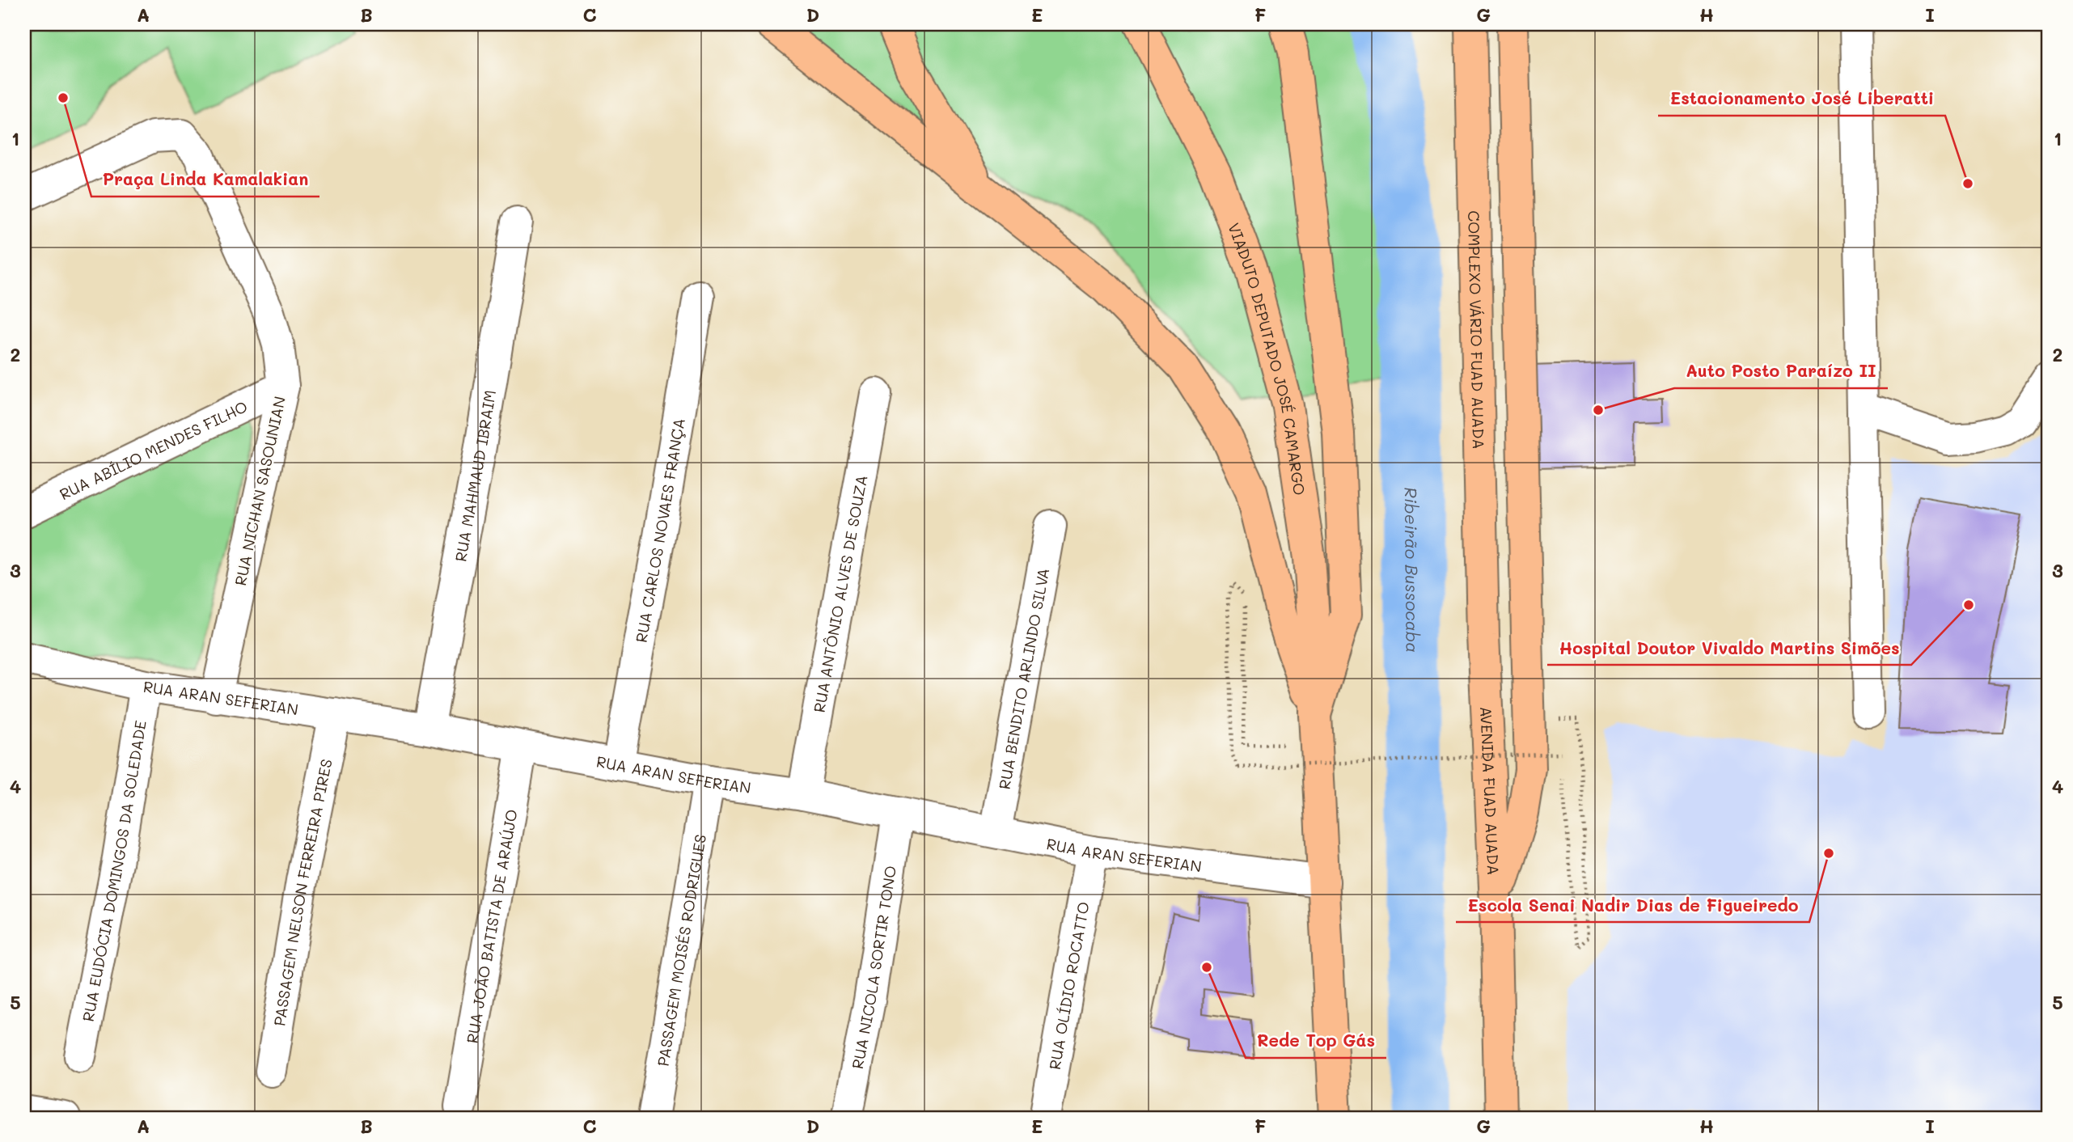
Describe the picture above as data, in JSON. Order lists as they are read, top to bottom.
{
  "streets": {
    "main road": ["COMPLEXO VÁRIO FUAD AUADA", "VIADUTO DEPUTADO JOSÉ CAMARGO", "AVENIDA FUAD AUADA"],
    "street": [
      "RUA ABÍLIO MENDES FILHO",
      "RUA MAHMAUD IBRAIM",
      "RUA NICHAN SASOUNIAN",
      "RUA CARLOS NOVAES FRANÇA",
      "RUA ANTÔNIO ALVES DE SOUZA",
      "RUA BENDITO ARLINDO SILVA",
      "RUA ARAN SEFERIAN",
      "RUA EUDÓCIA DOMINGOS DA SOLEDADE",
      "PASSAGEM NELSON FERREIRA PIRES",
      "RUA JOÃO BATISTA DE ARAÚJO",
      "PASSAGEM MOISÉS RODRIGUES",
      "RUA NICOLA SORTIR TONO",
      "RUA OLÍDIO ROCATTO"
    ]
  },
  "crossings": [
    ["COMPLEXO VÁRIO FUAD AUADA", "AVENIDA FUAD AUADA"],
    ["RUA ABÍLIO MENDES FILHO", "RUA NICHAN SASOUNIAN"],
    ["RUA MAHMAUD IBRAIM", "RUA ARAN SEFERIAN"],
    ["RUA NICHAN SASOUNIAN", "RUA ARAN SEFERIAN"],
    ["RUA CARLOS NOVAES FRANÇA", "RUA ARAN SEFERIAN"],
    ["RUA ANTÔNIO ALVES DE SOUZA", "RUA ARAN SEFERIAN"],
    ["RUA BENDITO ARLINDO SILVA", "RUA ARAN SEFERIAN"],
    ["RUA ARAN SEFERIAN", "RUA EUDÓCIA DOMINGOS DA SOLEDADE"],
    ["RUA ARAN SEFERIAN", "PASSAGEM NELSON FERREIRA PIRES"],
    ["RUA ARAN SEFERIAN", "RUA JOÃO BATISTA DE ARAÚJO"],
    ["RUA ARAN SEFERIAN", "PASSAGEM MOISÉS RODRIGUES"],
    ["RUA ARAN SEFERIAN", "RUA NICOLA SORTIR TONO"],
    ["RUA ARAN SEFERIAN", "RUA OLÍDIO ROCATTO"]
  ],
  "water": ["Ribeirão Bussocaba"],
  "places": [
    "Praça Linda Kamalakian",
    "Estacionamento José Liberatti",
    "Auto Posto Paraízo II",
    "Hospital Doutor Vivaldo Martins Simões",
    "Escola Senai Nadir Dias de Figueiredo",
    "Rede Top Gás"
  ],
  "grid": {
    "columns": [
      "A",
      "B",
      "C",
      "D",
      "E",
      "F",
      "G",
      "H",
      "I"
    ],
    "rows": [
      "1",
      "2",
      "3",
      "4",
      "5"
    ]
  }
}
